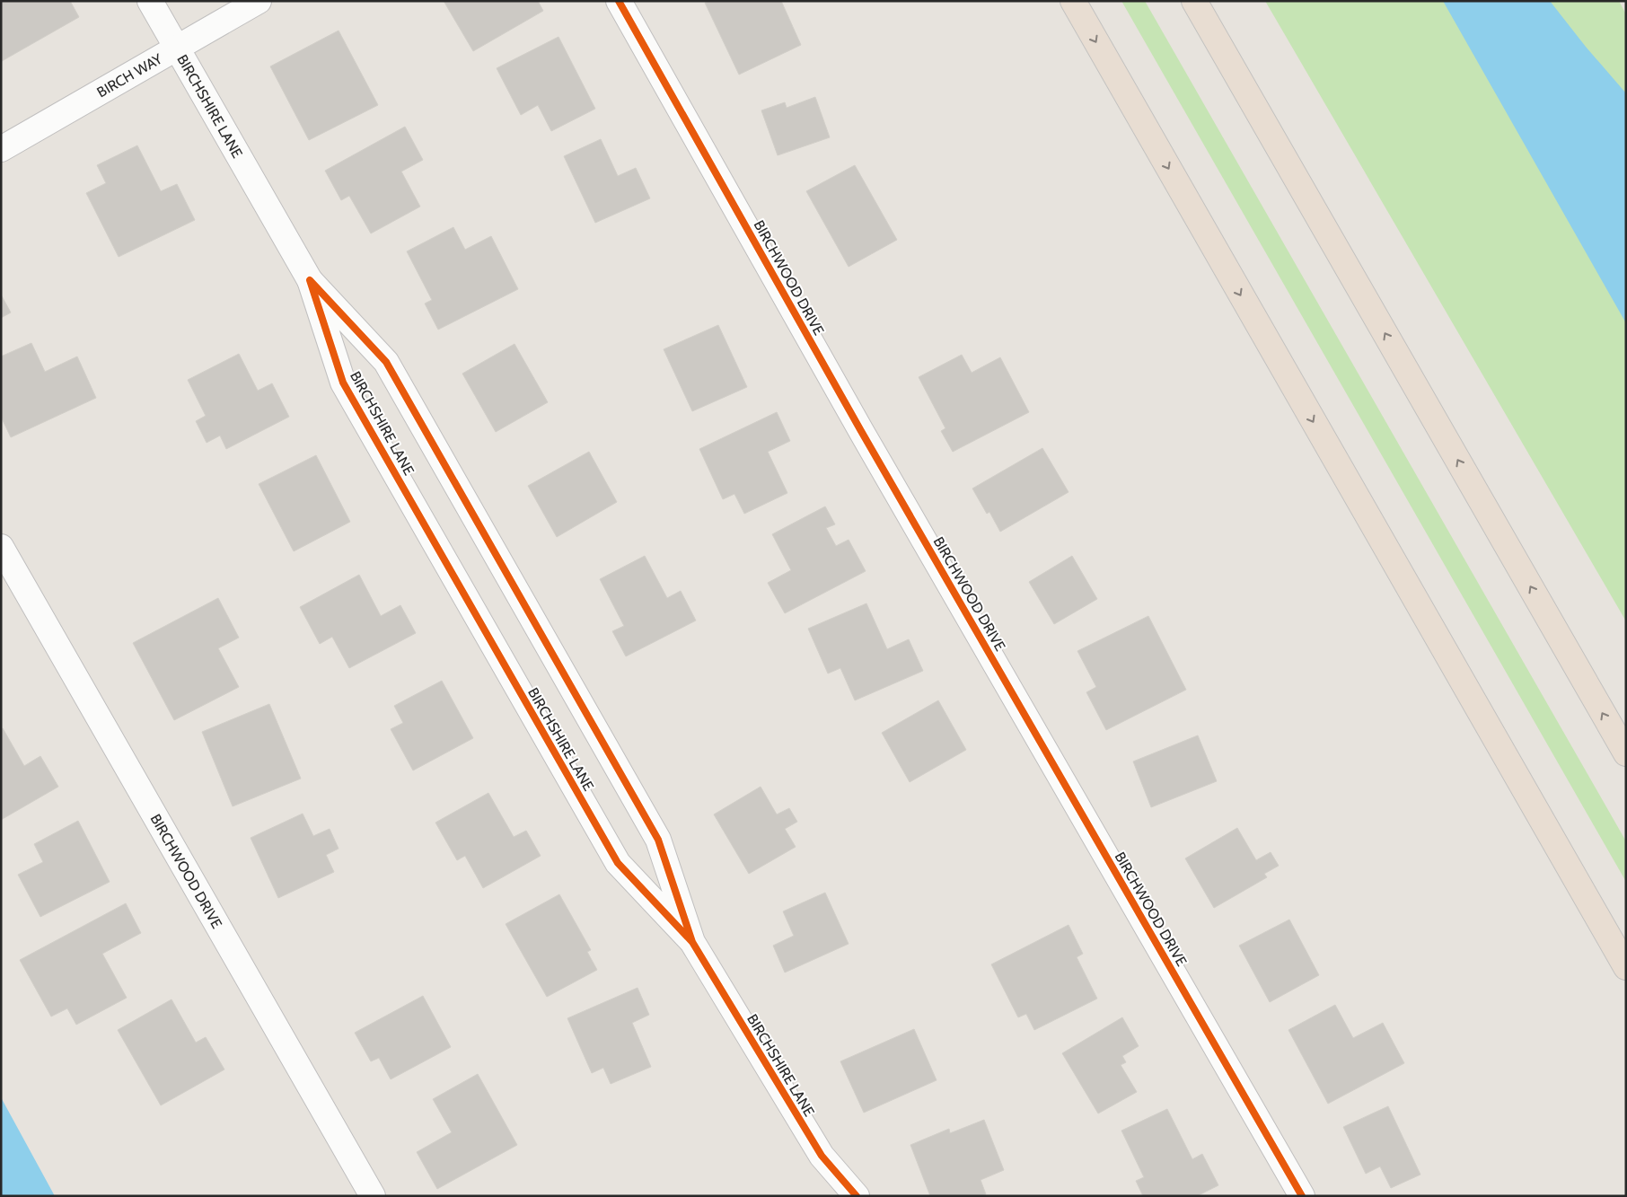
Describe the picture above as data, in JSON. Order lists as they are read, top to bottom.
{
  "streets": {
    "street": ["BIRCH WAY", "BIRCHSHIRE LANE", "BIRCHWOOD DRIVE"]
  },
  "crossings": [
    ["BIRCH WAY", "BIRCHSHIRE LANE"]
  ]
}
